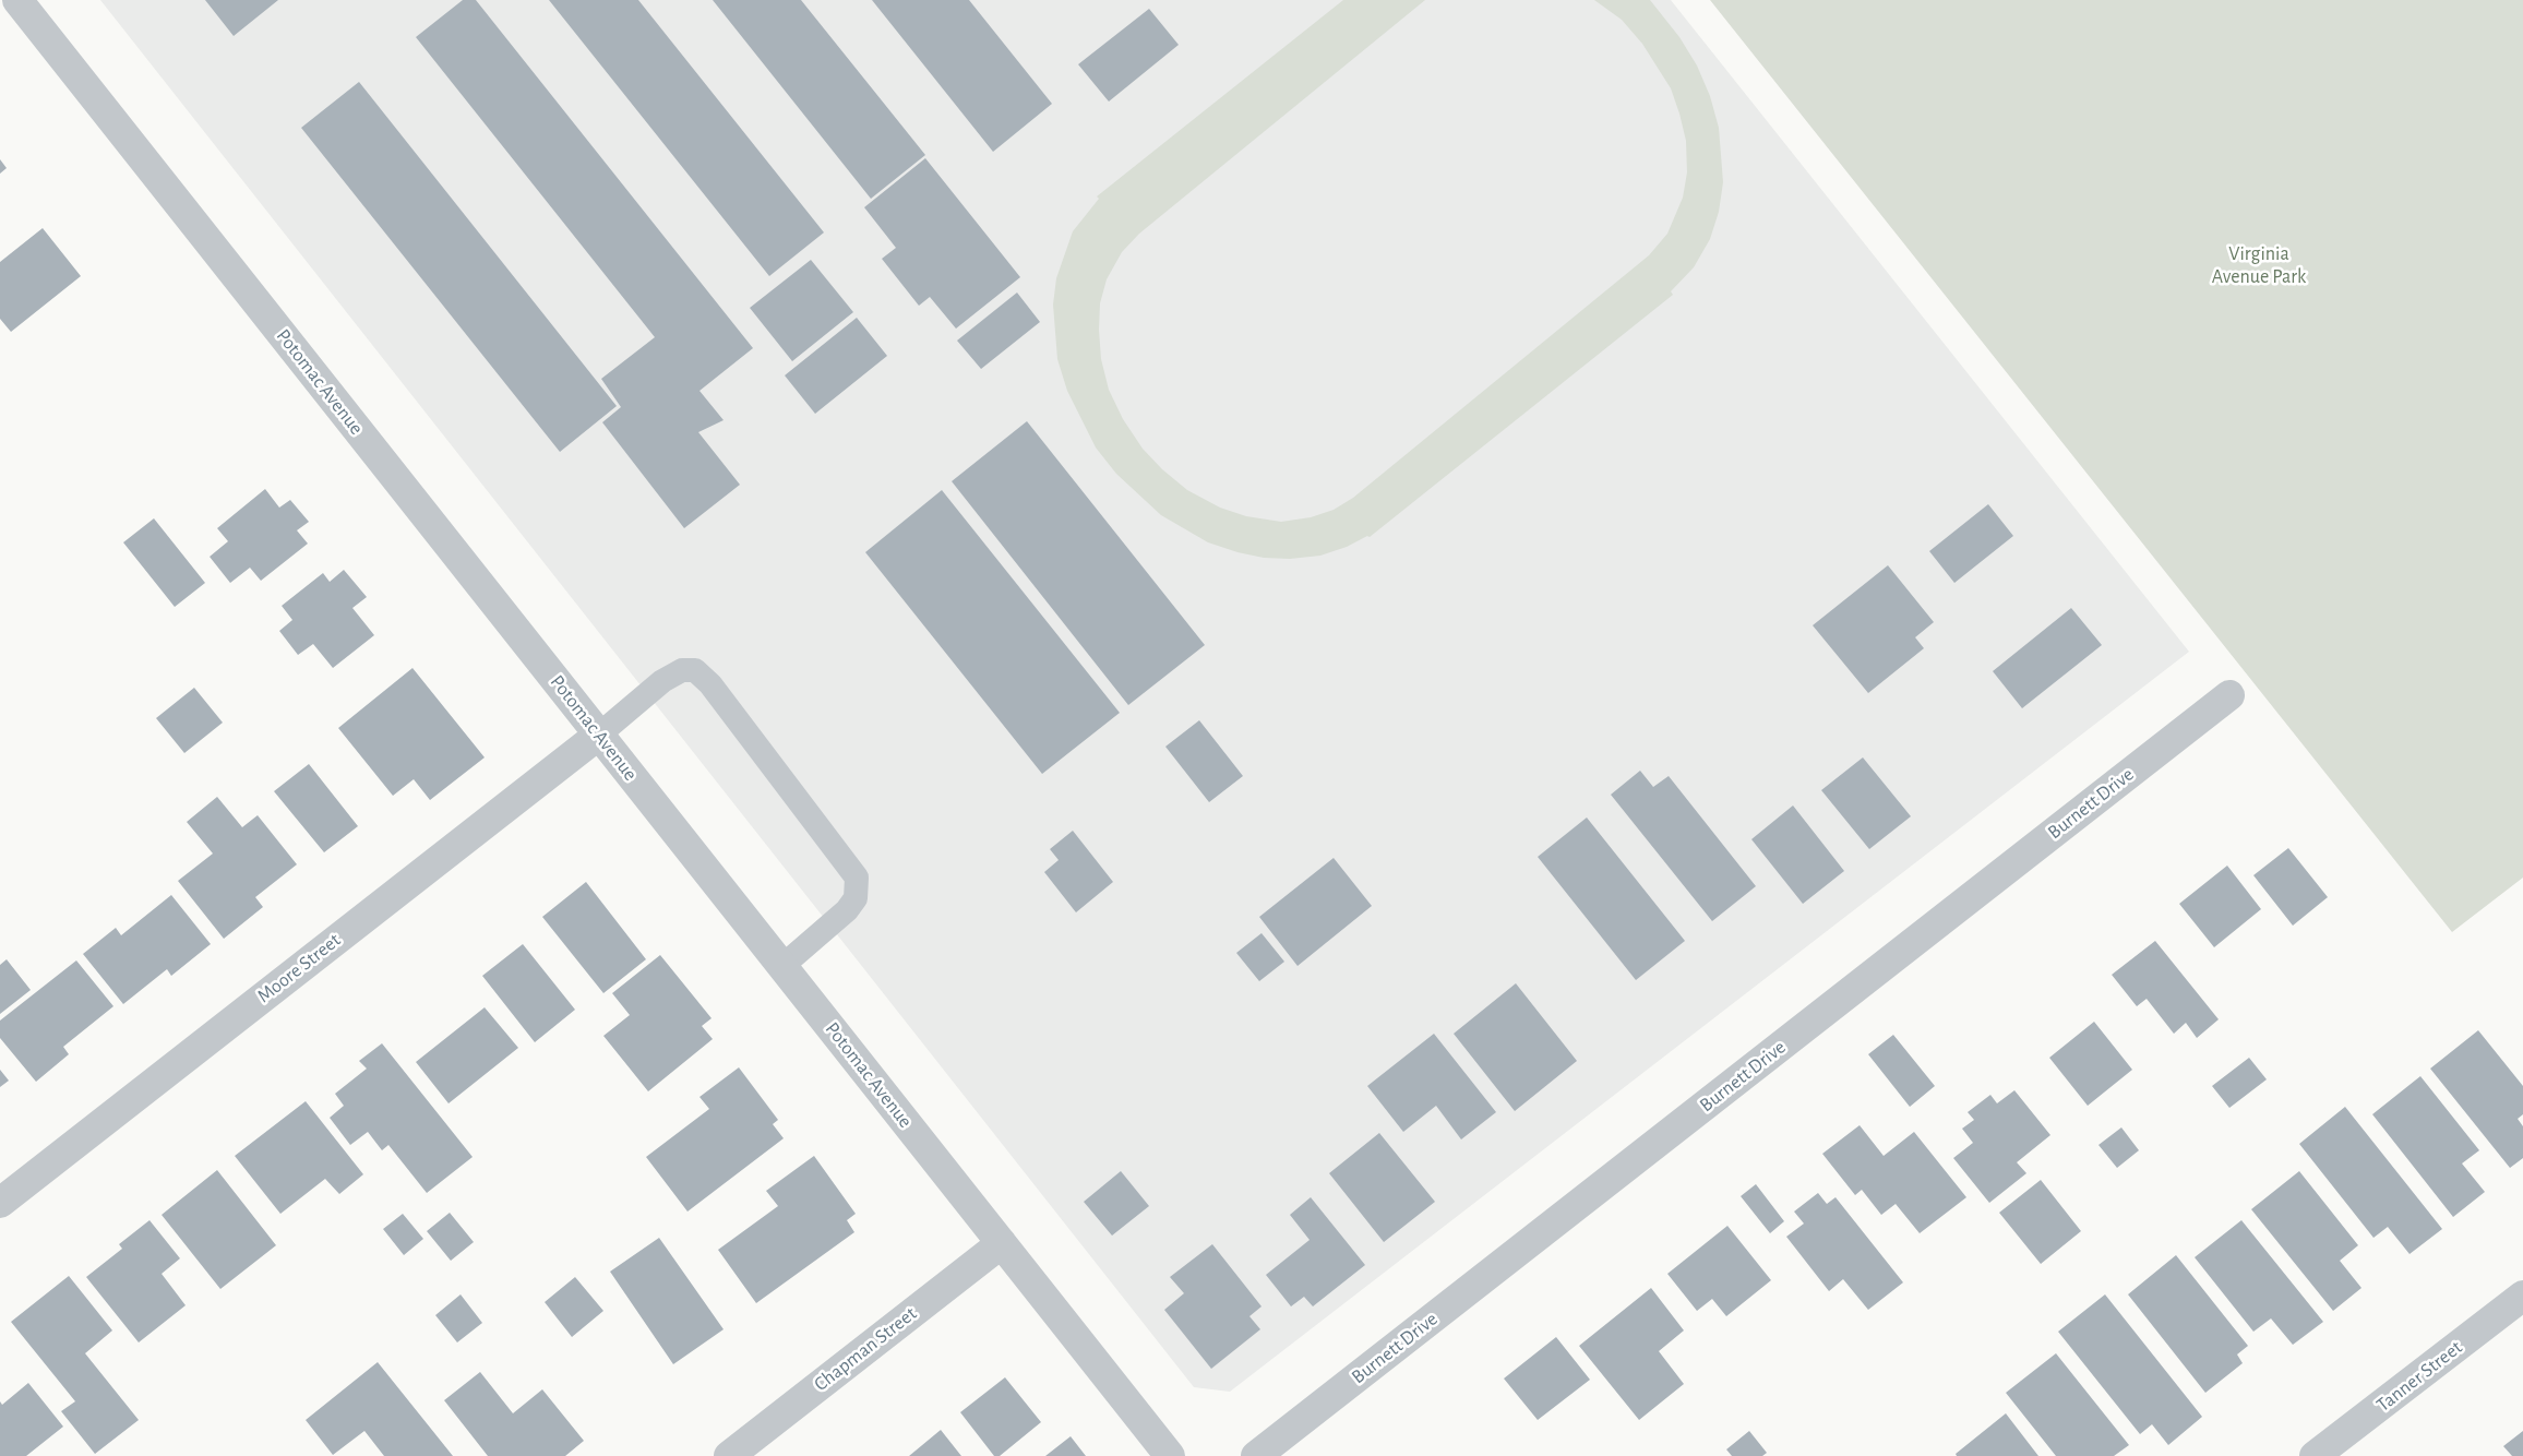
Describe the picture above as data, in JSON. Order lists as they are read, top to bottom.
{
  "streets": {
    "street": [
      "Potomac Avenue",
      "Burnett Drive",
      "Moore Street",
      "Chapman Street",
      "Tanner Street"
    ]
  },
  "crossings": [
    ["Potomac Avenue", "Moore Street"],
    ["Potomac Avenue", "Chapman Street"]
  ],
  "parks": ["Virginia Avenue Park"]
}
